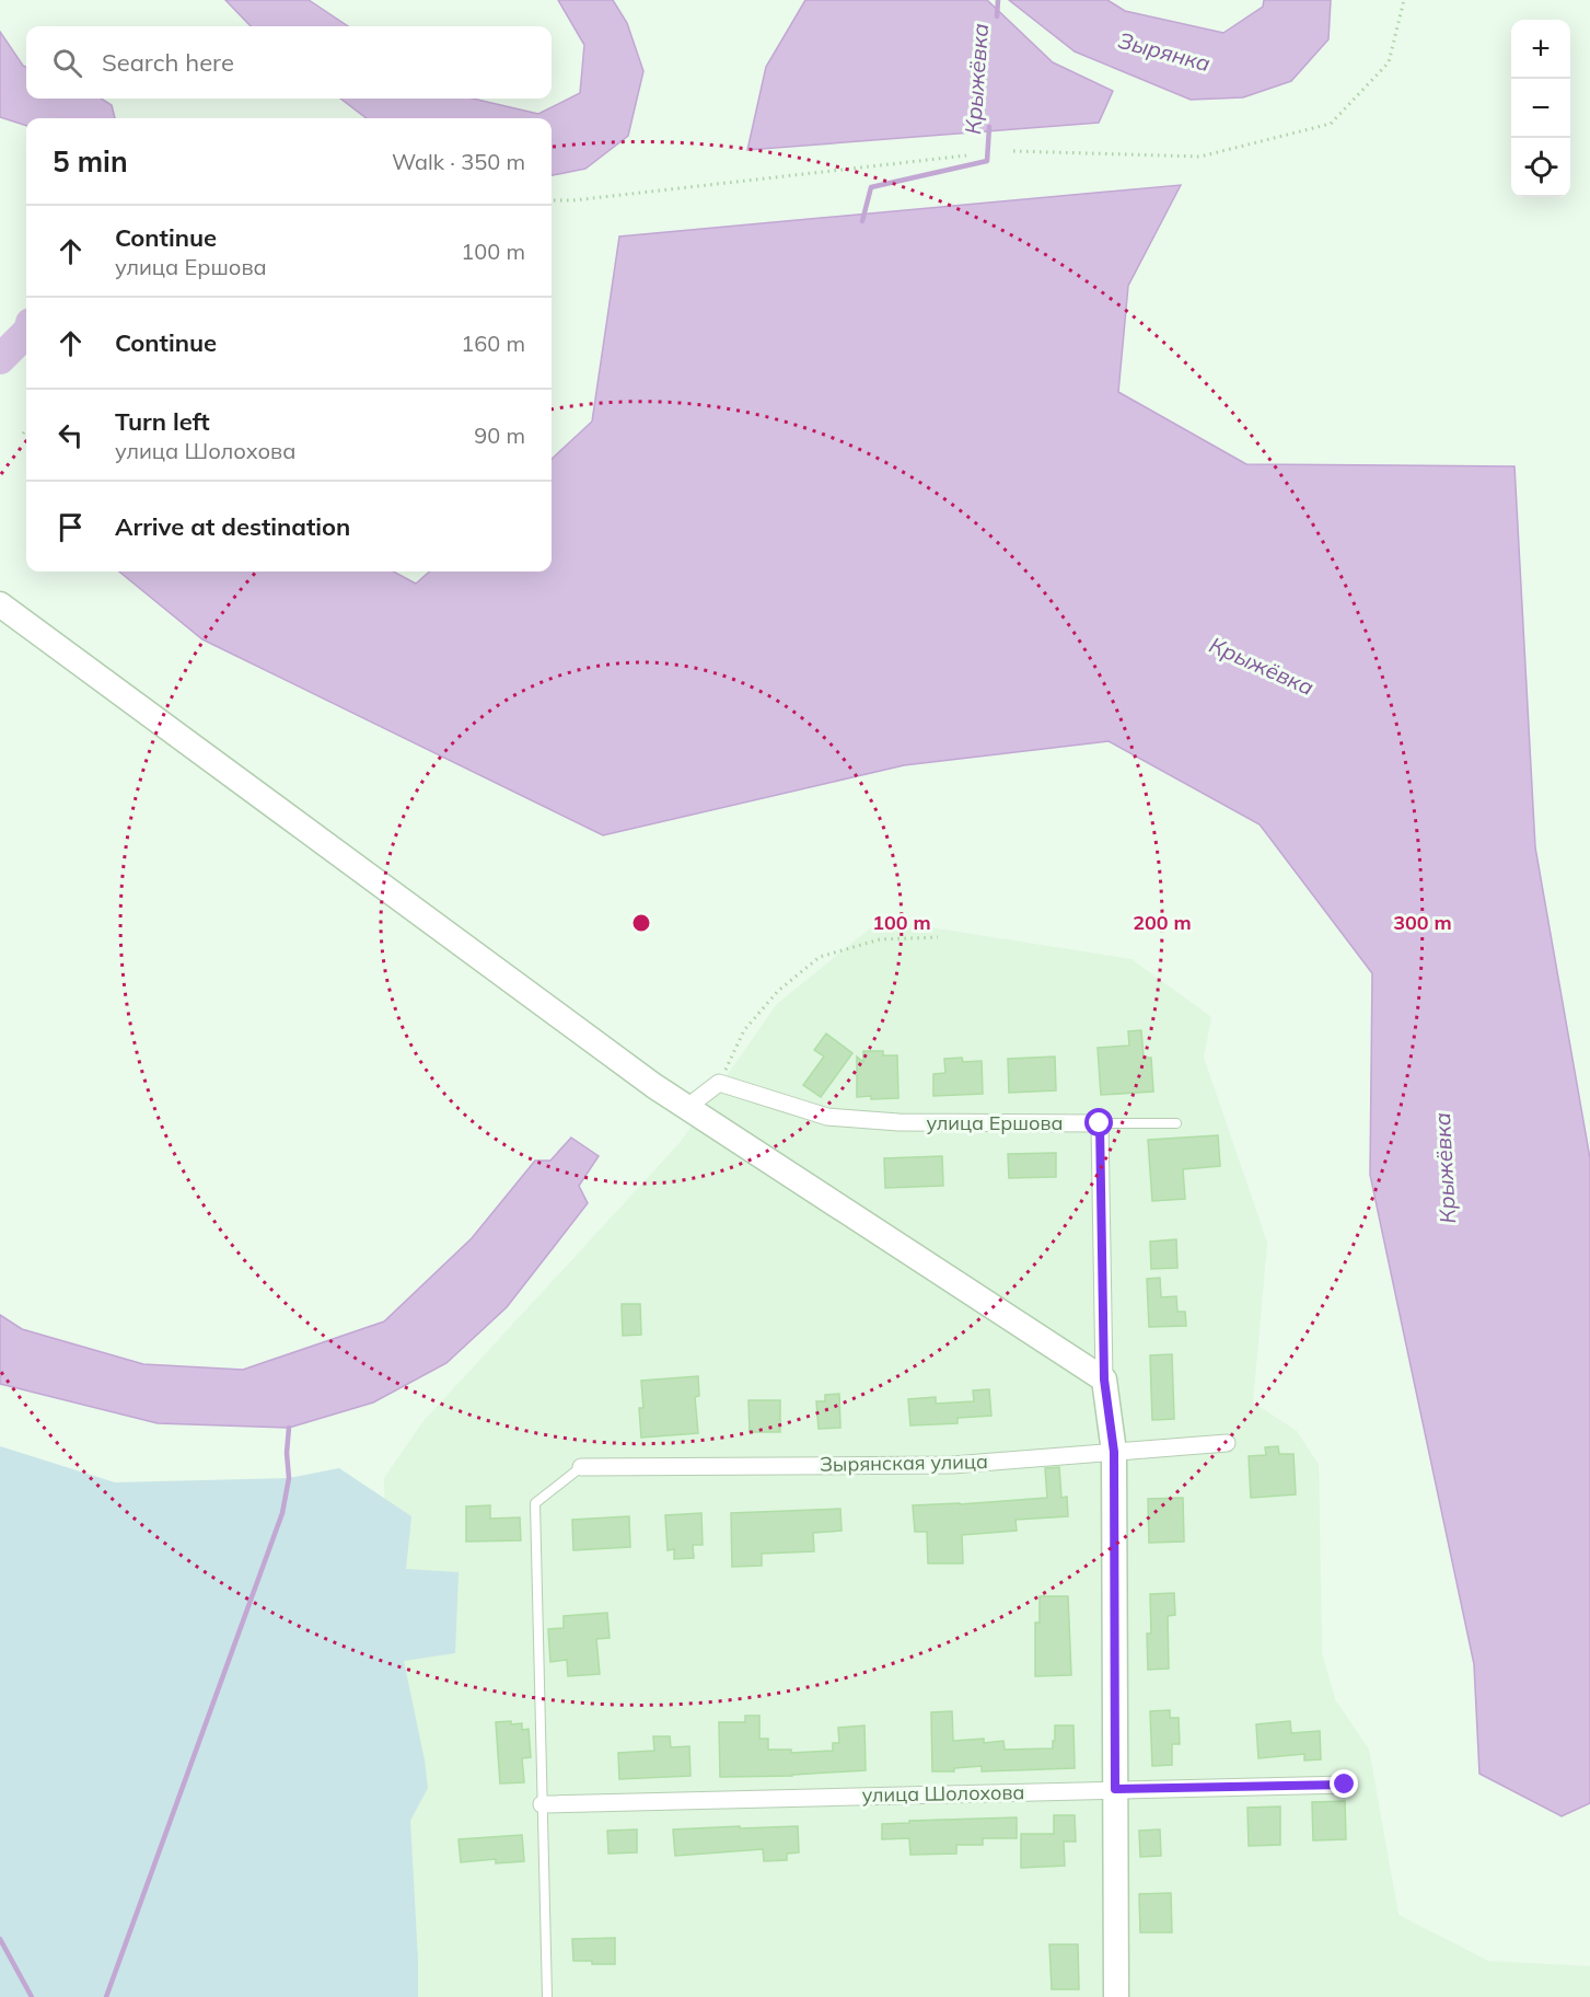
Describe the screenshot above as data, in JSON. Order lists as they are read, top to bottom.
{
  "streets": {
    "street": ["улица Ершова", "Зырянская улица", "улица Шолохова"]
  },
  "water": ["Зырянка", "Крыжёвка"],
  "page": {
    "map_buttons": ["+", "−"],
    "search": "Search here",
    "heading": ["5 min", "Walk · 350 m"],
    "list": [
      ["Continue", "улица Ершова", "100 m"],
      ["Continue", "160 m"],
      ["Turn left", "улица Шолохова", "90 m"],
      "Arrive at destination"
    ]
  },
  "rings": ["100 m", "200 m", "300 m"]
}
